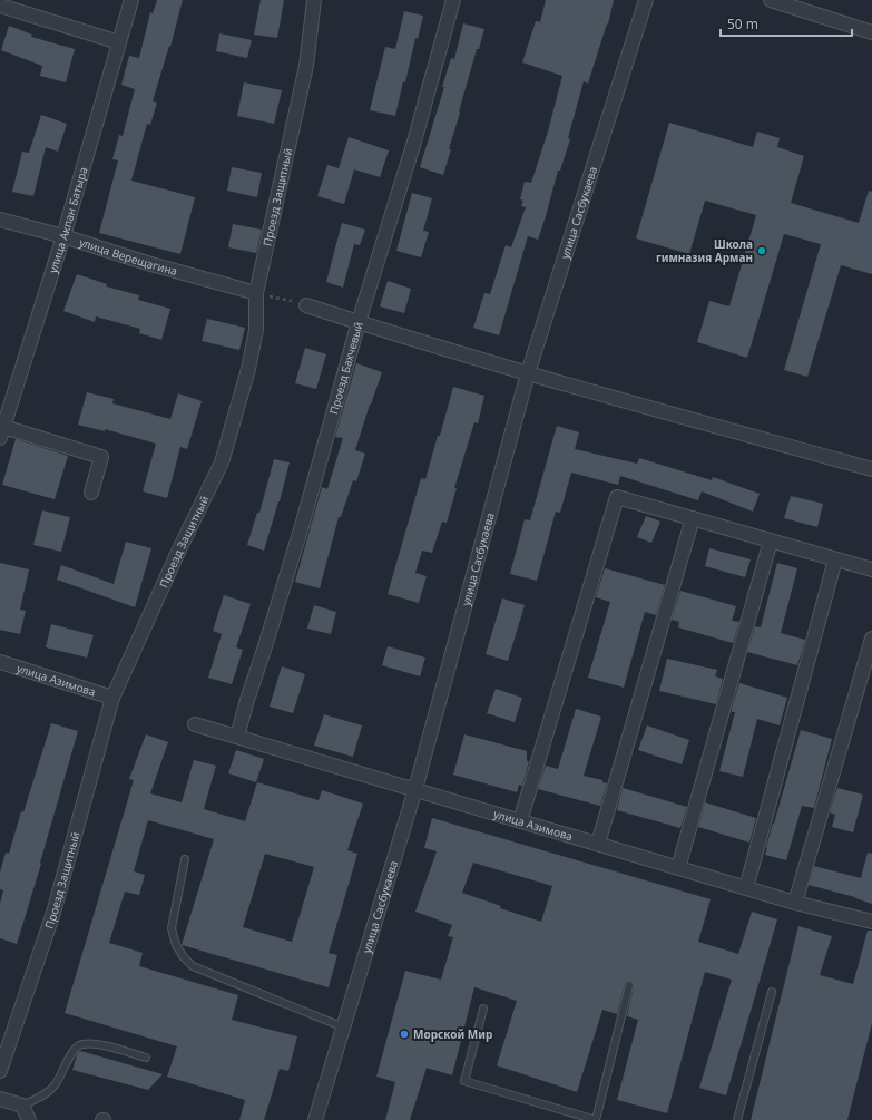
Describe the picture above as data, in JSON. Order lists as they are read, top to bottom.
{
  "streets": {
    "street": [
      "Проезд Защитный",
      "улица Сасбукаева",
      "улица Акпан Батыра",
      "улица Верещагина",
      "Проезд Бахчевый",
      "улица Азимова"
    ]
  },
  "crossings": [
    ["Проезд Защитный", "улица Верещагина"],
    ["Проезд Защитный", "улица Азимова"],
    ["улица Сасбукаева", "улица Азимова"],
    ["улица Акпан Батыра", "улица Верещагина"],
    ["Проезд Бахчевый", "улица Азимова"]
  ],
  "places": ["Школа гимназия Арман", "Морской Мир"],
  "scale_bar": "50 m"
}
